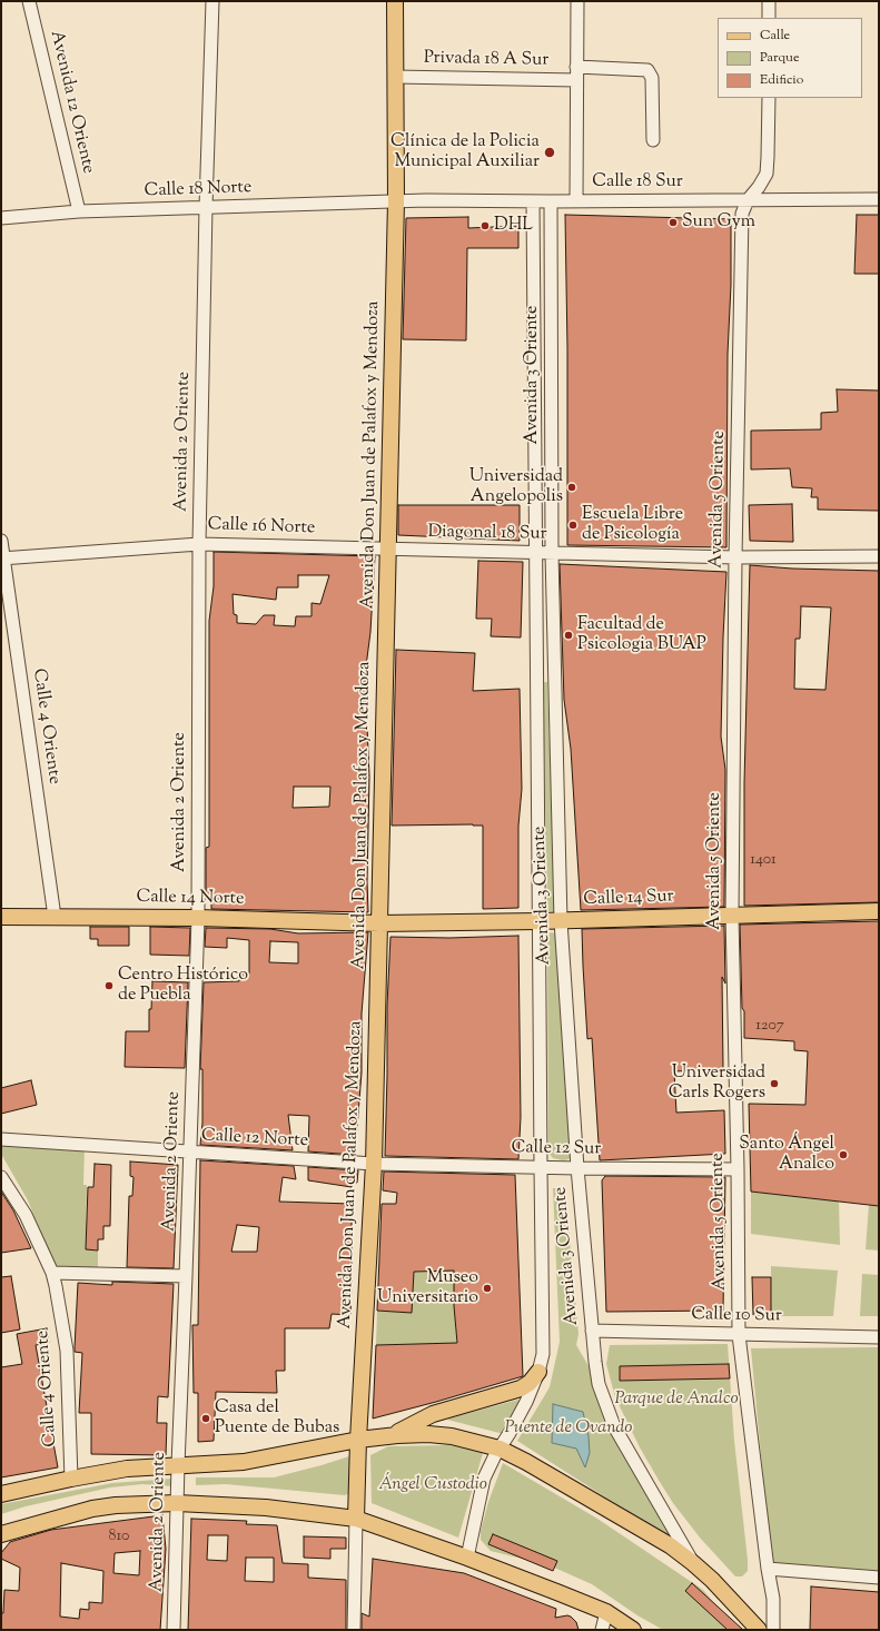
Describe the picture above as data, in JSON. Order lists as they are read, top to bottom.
{
  "streets": {
    "main road": ["Avenida Don Juan de Palafox y Mendoza", "Calle 14 Norte", "Calle 14 Sur"],
    "street": [
      "Privada 18 A Sur",
      "Avenida 12 Oriente",
      "Calle 18 Sur",
      "Calle 18 Norte",
      "Avenida 3 Oriente",
      "Avenida 2 Oriente",
      "Avenida 5 Oriente",
      "Calle 16 Norte",
      "Diagonal 18 Sur",
      "Calle 4 Oriente",
      "Calle 12 Norte",
      "Calle 12 Sur",
      "Calle 10 Sur"
    ]
  },
  "crossings": [
    ["Privada 18 A Sur", "Avenida Don Juan de Palafox y Mendoza"],
    ["Avenida 12 Oriente", "Calle 18 Norte"],
    ["Calle 18 Sur", "Calle 18 Norte"],
    ["Calle 18 Sur", "Avenida 3 Oriente"],
    ["Calle 18 Sur", "Avenida Don Juan de Palafox y Mendoza"],
    ["Calle 18 Sur", "Avenida 5 Oriente"],
    ["Calle 18 Norte", "Avenida 2 Oriente"],
    ["Calle 18 Norte", "Avenida Don Juan de Palafox y Mendoza"],
    ["Avenida 3 Oriente", "Diagonal 18 Sur"],
    ["Avenida 3 Oriente", "Calle 14 Sur"],
    ["Avenida 3 Oriente", "Calle 12 Sur"],
    ["Avenida 3 Oriente", "Calle 10 Sur"],
    ["Avenida 2 Oriente", "Calle 16 Norte"],
    ["Avenida 2 Oriente", "Calle 14 Norte"],
    ["Avenida 2 Oriente", "Calle 12 Norte"],
    ["Avenida Don Juan de Palafox y Mendoza", "Calle 16 Norte"],
    ["Avenida Don Juan de Palafox y Mendoza", "Diagonal 18 Sur"],
    ["Avenida Don Juan de Palafox y Mendoza", "Calle 14 Norte"],
    ["Avenida Don Juan de Palafox y Mendoza", "Calle 14 Sur"],
    ["Avenida Don Juan de Palafox y Mendoza", "Calle 12 Norte"],
    ["Avenida Don Juan de Palafox y Mendoza", "Calle 12 Sur"],
    ["Avenida 5 Oriente", "Diagonal 18 Sur"],
    ["Avenida 5 Oriente", "Calle 14 Sur"],
    ["Avenida 5 Oriente", "Calle 12 Sur"],
    ["Avenida 5 Oriente", "Calle 10 Sur"],
    ["Calle 16 Norte", "Diagonal 18 Sur"],
    ["Calle 16 Norte", "Calle 4 Oriente"],
    ["Calle 4 Oriente", "Calle 14 Norte"],
    ["Calle 14 Norte", "Calle 14 Sur"],
    ["Calle 12 Norte", "Calle 12 Sur"]
  ],
  "parks": ["Parque de Analco", "Puente de Ovando", "Ángel Custodio"],
  "places": [
    "Clínica de la Policia Municipal Auxiliar",
    "Sun Gym",
    "DHL",
    "Universidad Angelopolis",
    "Escuela Libre de Psicología",
    "Facultad de Psicologia BUAP",
    "Centro Histórico de Puebla",
    "Universidad Carls Rogers",
    "Santo Ángel Analco",
    "Museo Universitario",
    "Casa del Puente de Bubas"
  ],
  "house_numbers": ["1401", "1207", "810"],
  "legend": ["Calle", "Parque", "Edificio"]
}
